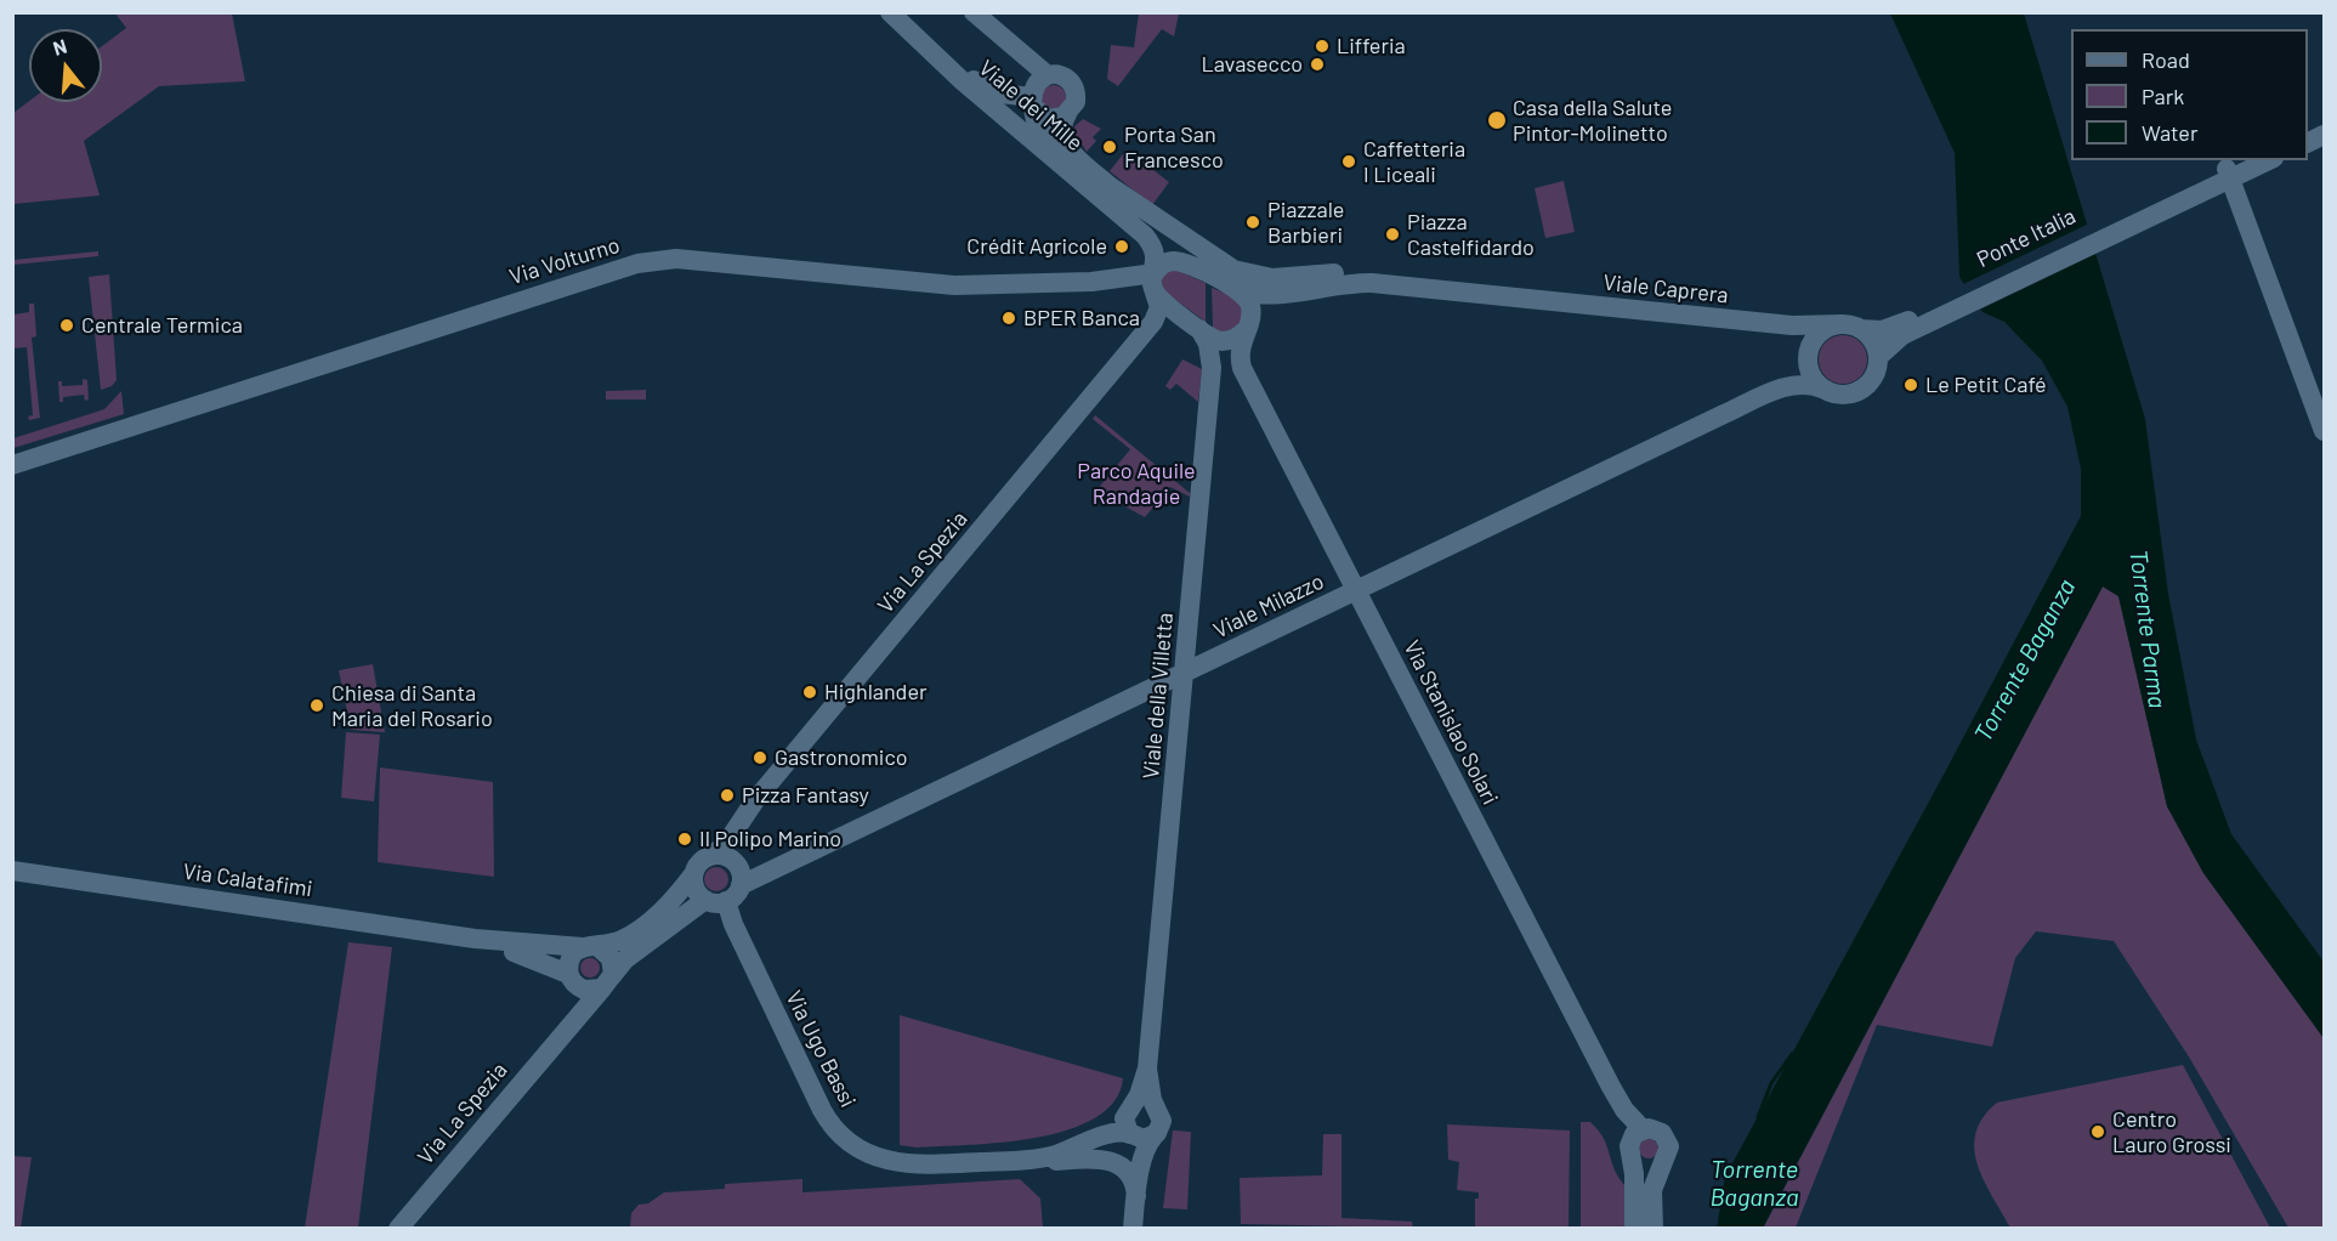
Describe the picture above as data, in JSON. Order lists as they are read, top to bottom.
{
  "streets": {
    "main road": [
      "Viale dei Mille",
      "Ponte Italia",
      "Via Volturno",
      "Viale Caprera",
      "Via La Spezia",
      "Viale Milazzo",
      "Viale della Villetta",
      "Via Stanislao Solari",
      "Via Calatafimi",
      "Via Ugo Bassi"
    ]
  },
  "crossings": [
    ["Viale dei Mille", "Via Volturno"],
    ["Viale dei Mille", "Via La Spezia"],
    ["Ponte Italia", "Viale Caprera"],
    ["Ponte Italia", "Viale Milazzo"],
    ["Via Volturno", "Via La Spezia"],
    ["Viale Caprera", "Viale Milazzo"],
    ["Via La Spezia", "Viale Milazzo"],
    ["Via La Spezia", "Via Calatafimi"],
    ["Via La Spezia", "Via Ugo Bassi"],
    ["Viale Milazzo", "Viale della Villetta"],
    ["Viale Milazzo", "Via Stanislao Solari"],
    ["Viale Milazzo", "Via Ugo Bassi"],
    ["Viale della Villetta", "Via Ugo Bassi"]
  ],
  "water": ["Torrente Parma", "Torrente Baganza"],
  "parks": ["Parco Aquile Randagie"],
  "places": [
    "Lifferia",
    "Lavasecco",
    "Casa della Salute Pintor-Molinetto",
    "Porta San Francesco",
    "Caffetteria I Liceali",
    "Piazzale Barbieri",
    "Piazza Castelfidardo",
    "Crédit Agricole",
    "BPER Banca",
    "Centrale Termica",
    "Le Petit Café",
    "Highlander",
    "Chiesa di Santa Maria del Rosario",
    "Gastronomico",
    "Pizza Fantasy",
    "Il Polipo Marino",
    "Centro Lauro Grossi"
  ],
  "legend": ["Road", "Park", "Water"],
  "north": "top"
}
